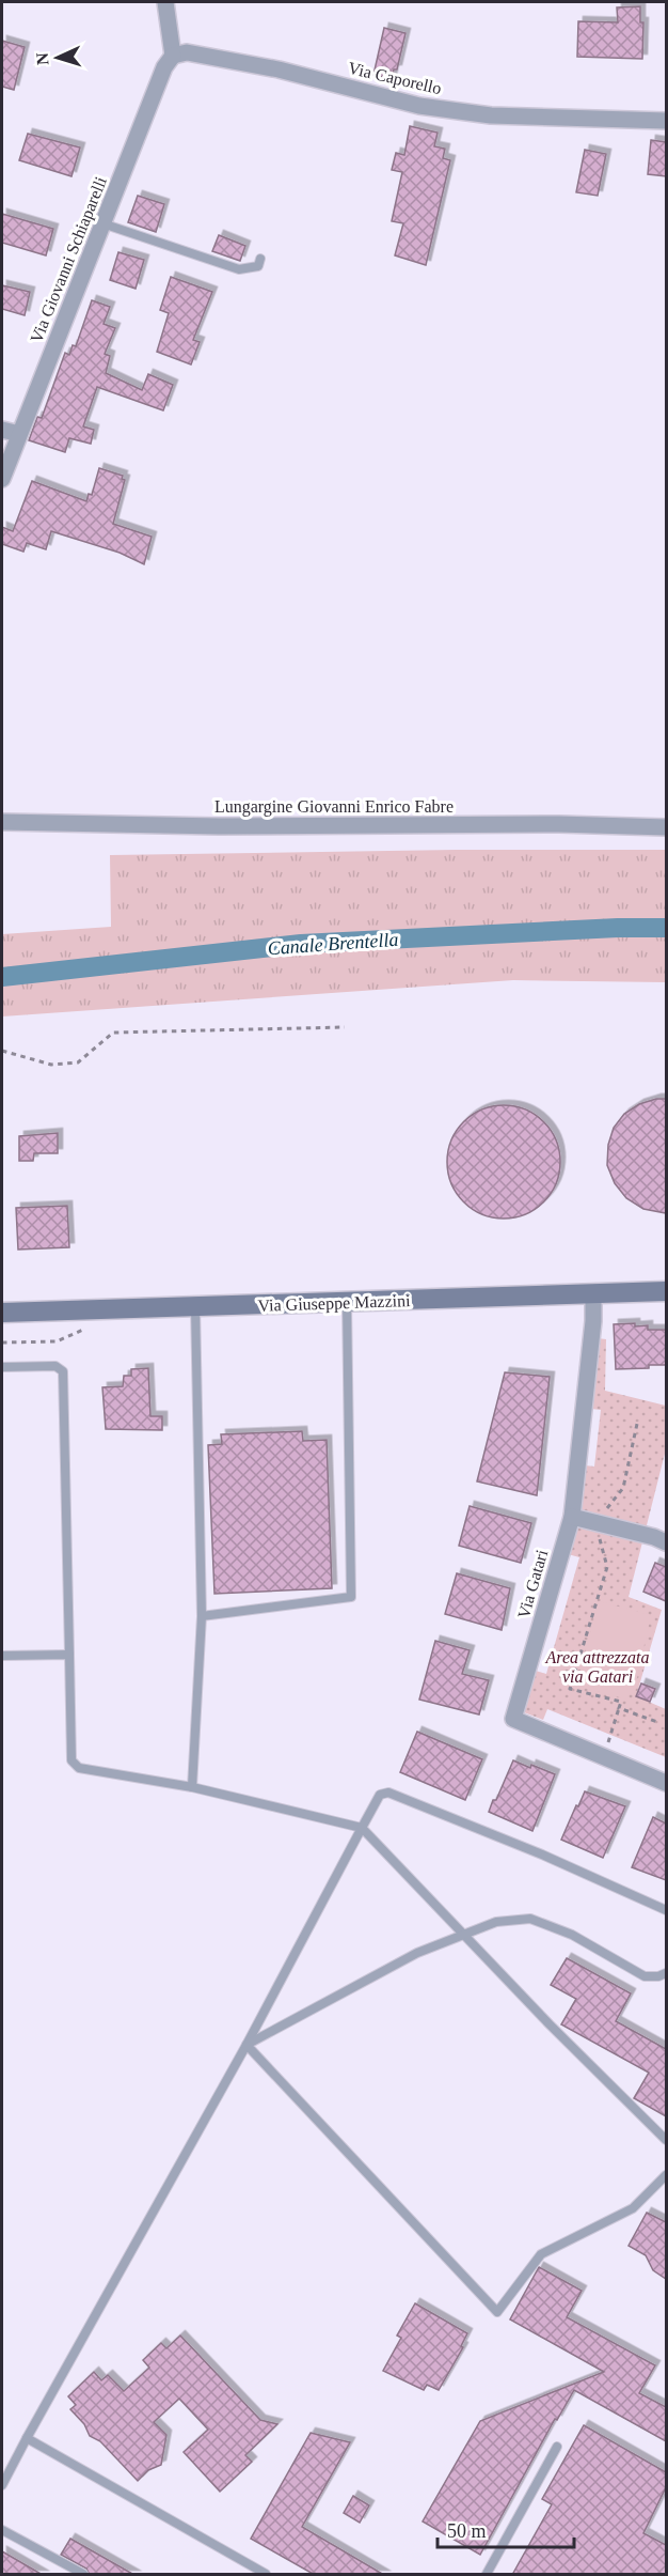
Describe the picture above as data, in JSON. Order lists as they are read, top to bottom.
{
  "streets": {
    "main road": ["Via Giuseppe Mazzini"],
    "street": [
      "Via Caporello",
      "Via Giovanni Schiaparelli",
      "Lungargine Giovanni Enrico Fabre",
      "Via Gatari"
    ]
  },
  "crossings": [
    ["Via Caporello", "Via Giovanni Schiaparelli"],
    ["Via Giuseppe Mazzini", "Via Gatari"]
  ],
  "water": ["Canale Brentella"],
  "parks": ["Area attrezzata via Gatari"],
  "scale_bar": "50 m",
  "north": "left"
}
